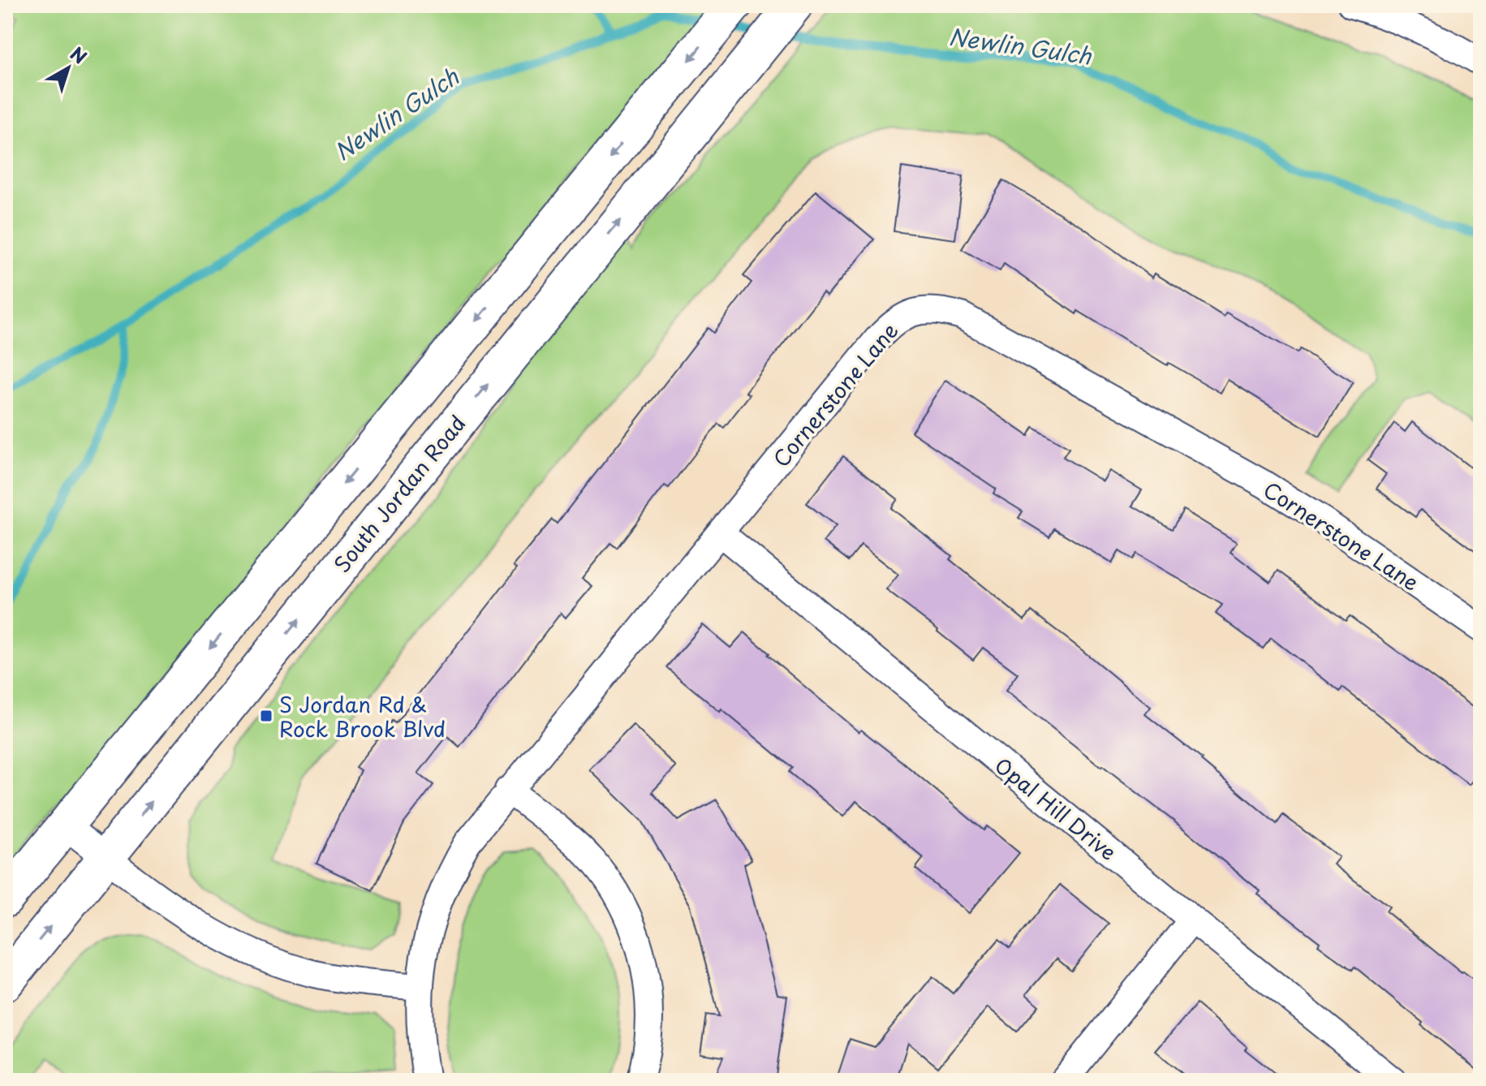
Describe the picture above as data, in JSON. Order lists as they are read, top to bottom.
{
  "streets": {
    "main road": ["South Jordan Road"],
    "street": ["Cornerstone Lane", "Opal Hill Drive"]
  },
  "crossings": [
    ["Cornerstone Lane", "Opal Hill Drive"]
  ],
  "water": ["Newlin Gulch"],
  "places": {
    "transit": ["S Jordan Rd & Rock Brook Blvd"]
  },
  "north": "top right"
}
